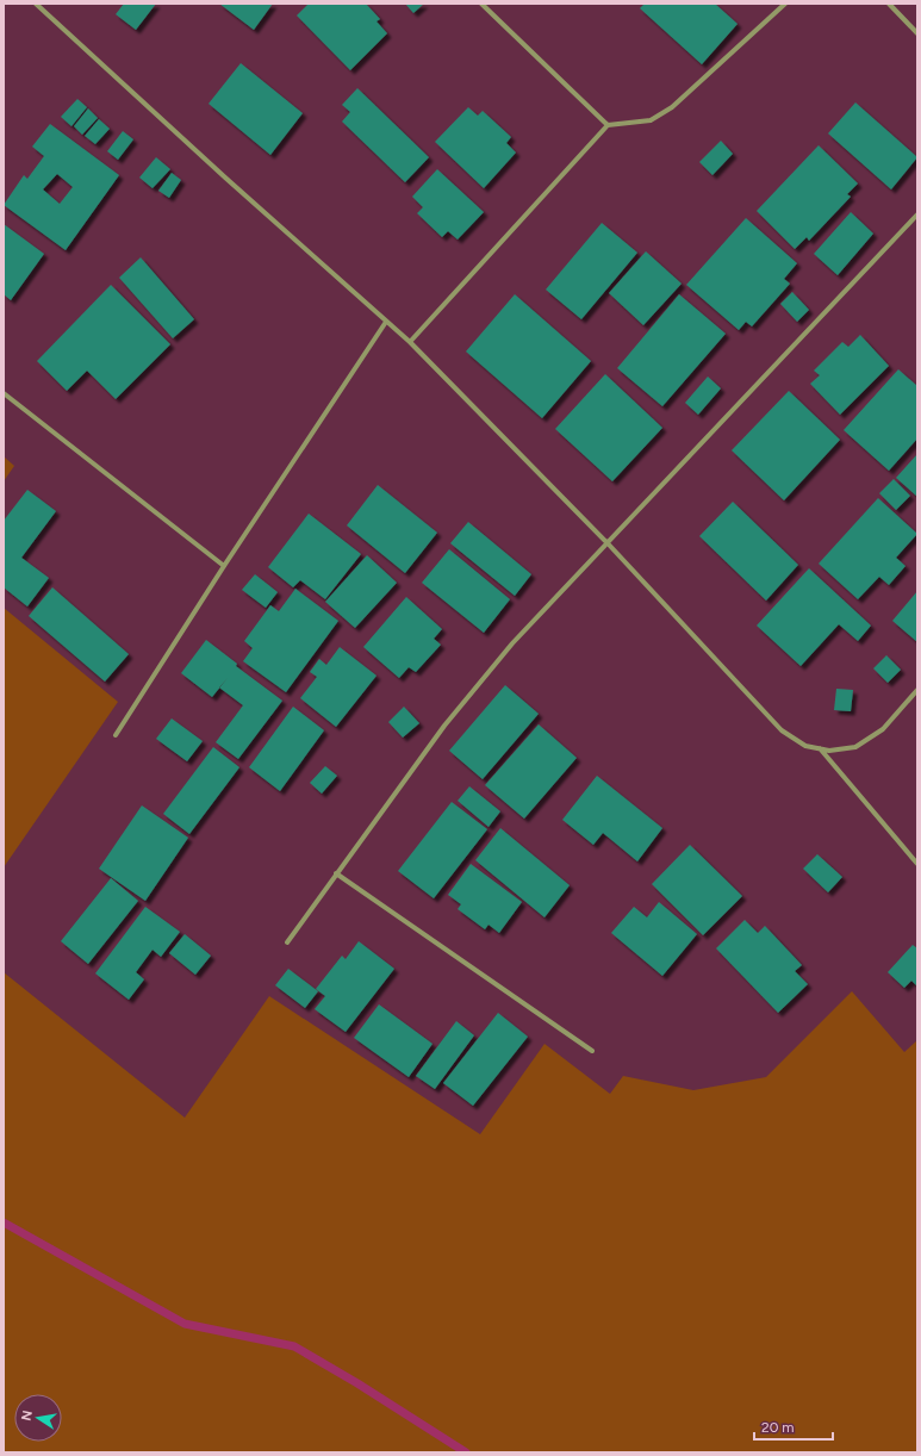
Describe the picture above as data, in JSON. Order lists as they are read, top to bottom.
{
  "scale_bar": "20 m",
  "north": "left"
}
